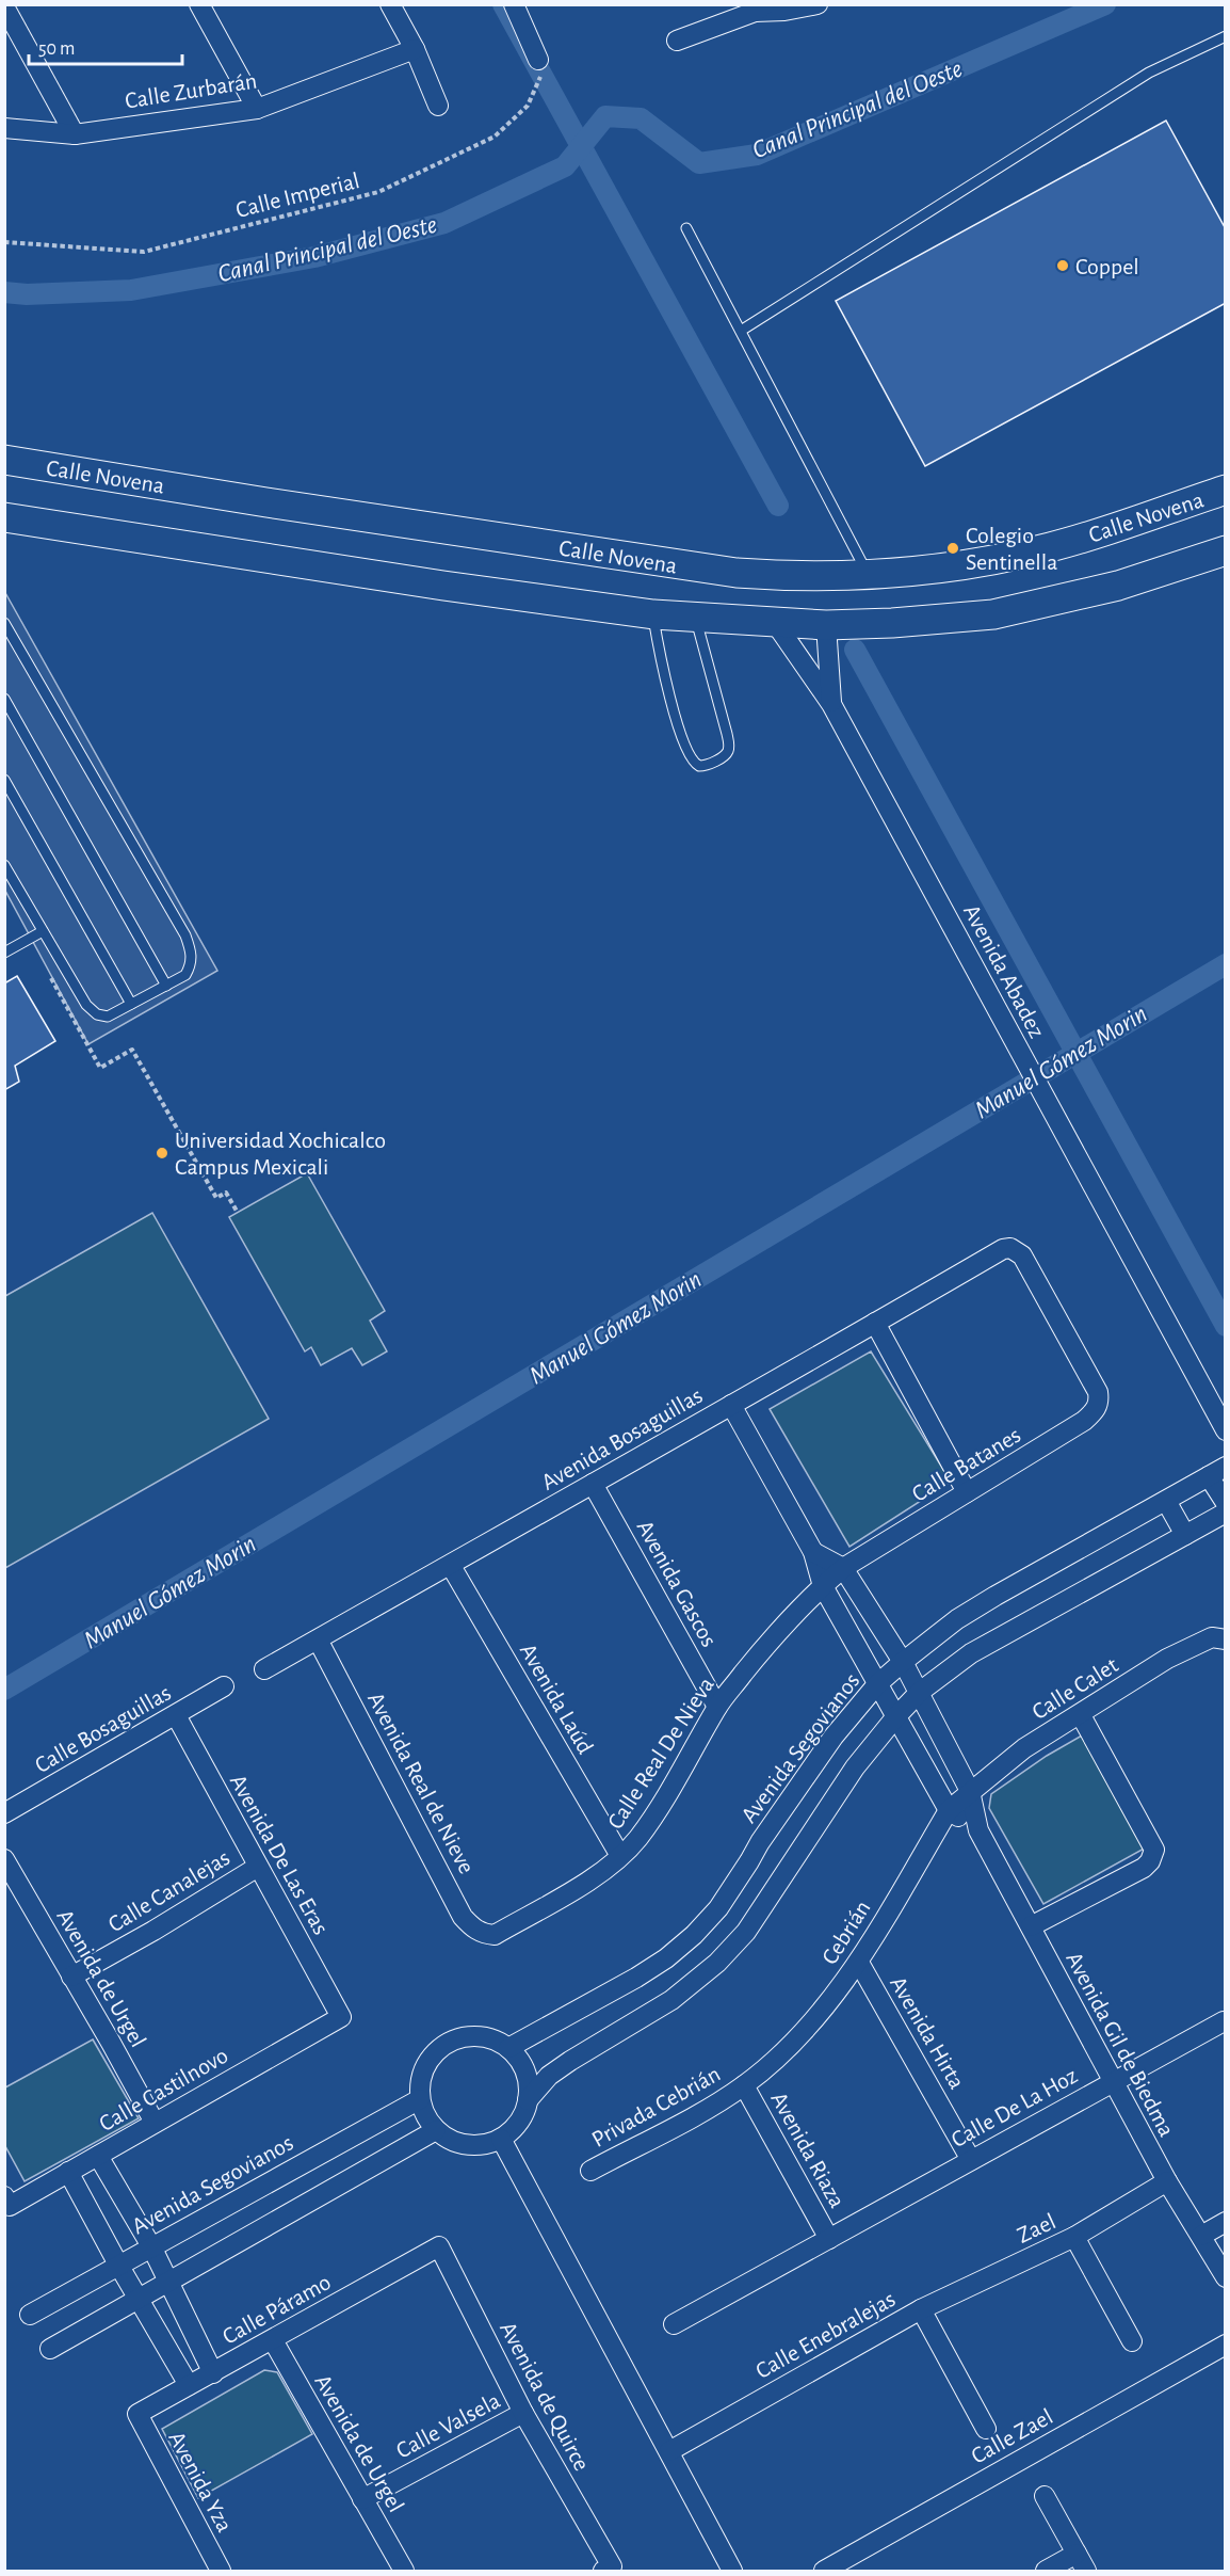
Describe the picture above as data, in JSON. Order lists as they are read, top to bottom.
{
  "streets": {
    "main road": ["Calle Novena"],
    "street": [
      "Calle Zurbarán",
      "Avenida Abadez",
      "Avenida Bosaguillas",
      "Calle Batanes",
      "Avenida Gascos",
      "Calle Calet",
      "Avenida Laúd",
      "Calle Bosaguillas",
      "Avenida Segovianos",
      "Calle Real De Nieva",
      "Avenida Real de Nieve",
      "Avenida De Las Eras",
      "Calle Canalejas",
      "Cebrián",
      "Avenida de Urgel",
      "Avenida Hirta",
      "Avenida Gil de Biedma",
      "Calle Castilnovo",
      "Privada Cebrián",
      "Calle De La Hoz",
      "Avenida Riaza",
      "Zael",
      "Calle Páramo",
      "Calle Enebralejas",
      "Avenida de Quirce",
      "Calle Valsela",
      "Calle Zael",
      "Avenida Yza"
    ],
    "path": ["Calle Imperial"]
  },
  "crossings": [
    ["Avenida Bosaguillas", "Calle Batanes"],
    ["Avenida Bosaguillas", "Avenida Gascos"],
    ["Avenida Bosaguillas", "Avenida Laúd"],
    ["Avenida Bosaguillas", "Avenida Real de Nieve"],
    ["Avenida Bosaguillas", "Avenida Gil de Biedma"],
    ["Calle Batanes", "Calle Real De Nieva"],
    ["Calle Batanes", "Avenida Gil de Biedma"],
    ["Avenida Gascos", "Calle Real De Nieva"],
    ["Calle Calet", "Cebrián"],
    ["Calle Calet", "Avenida Gil de Biedma"],
    ["Avenida Laúd", "Calle Real De Nieva"],
    ["Calle Bosaguillas", "Avenida De Las Eras"],
    ["Avenida Segovianos", "Avenida Gil de Biedma"],
    ["Calle Real De Nieva", "Avenida Real de Nieve"],
    ["Calle Real De Nieva", "Avenida Gil de Biedma"],
    ["Avenida De Las Eras", "Calle Canalejas"],
    ["Avenida De Las Eras", "Calle Castilnovo"],
    ["Calle Canalejas", "Avenida de Urgel"],
    ["Cebrián", "Avenida Hirta"],
    ["Cebrián", "Avenida Gil de Biedma"],
    ["Cebrián", "Privada Cebrián"],
    ["Cebrián", "Avenida Riaza"],
    ["Avenida de Urgel", "Calle Castilnovo"],
    ["Avenida de Urgel", "Calle Páramo"],
    ["Avenida de Urgel", "Calle Valsela"],
    ["Avenida Hirta", "Calle De La Hoz"],
    ["Avenida Gil de Biedma", "Calle De La Hoz"],
    ["Avenida Gil de Biedma", "Zael"],
    ["Privada Cebrián", "Avenida Riaza"],
    ["Calle De La Hoz", "Avenida Riaza"],
    ["Zael", "Calle Enebralejas"],
    ["Calle Páramo", "Avenida de Quirce"],
    ["Calle Páramo", "Avenida Yza"],
    ["Avenida de Quirce", "Calle Valsela"]
  ],
  "water": ["Canal Principal del Oeste", "Manuel Gómez Morin"],
  "places": ["Coppel", "Colegio Sentinella", "Universidad Xochicalco Campus Mexicali"],
  "scale_bar": "50 m"
}
